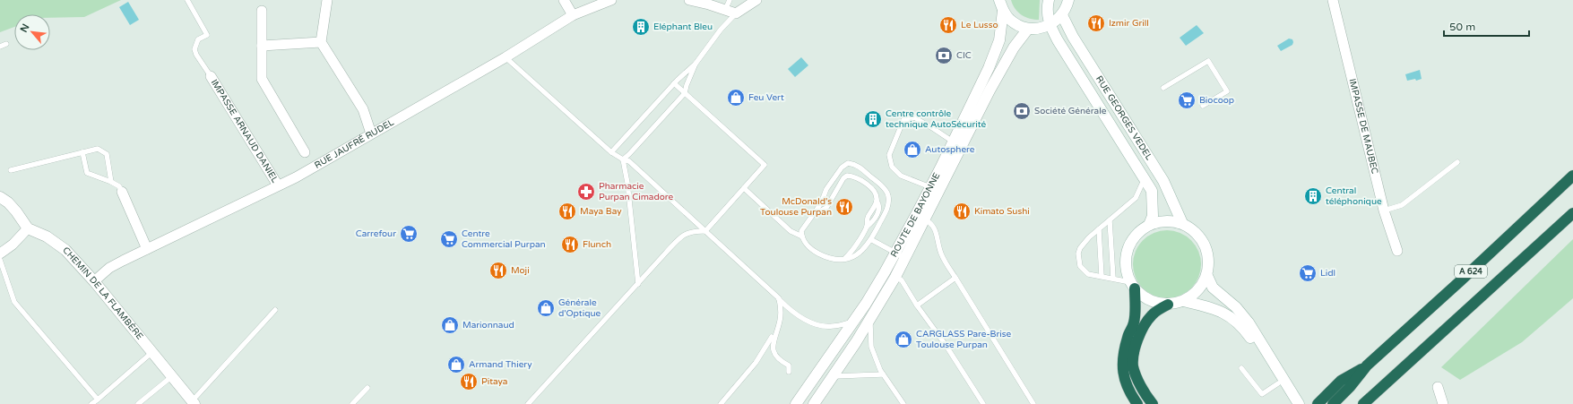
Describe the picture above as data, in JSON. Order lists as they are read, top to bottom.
{
  "streets": {
    "highway": ["A 624"],
    "street": [
      "RUE GEORGES VEDEL",
      "IMPASSE DE MAUBEC",
      "IMPASSE ARNAUD DANIEL",
      "RUE JAUFRÉ RUDEL",
      "ROUTE DE BAYONNE",
      "CHEMIN DE LA FLAMBÈRE"
    ]
  },
  "crossings": [
    ["IMPASSE ARNAUD DANIEL", "RUE JAUFRÉ RUDEL"],
    ["RUE JAUFRÉ RUDEL", "CHEMIN DE LA FLAMBÈRE"]
  ],
  "places": {
    "restaurant": [
      "Izmir Grill",
      "Le Lusso",
      "McDonald's Toulouse Purpan",
      "Maya Bay",
      "Kimato Sushi",
      "Flunch",
      "Moji",
      "Pitaya"
    ],
    "building": ["Eléphant Bleu", "Centre contrôle technique AutoSécurité", "Central téléphonique"],
    "bank": ["CIC", "Société Générale"],
    "shop": [
      "Feu Vert",
      "Autosphere",
      "Générale d'Optique",
      "Marionnaud",
      "CARGLASS Pare-Brise Toulouse Purpan",
      "Armand Thiery"
    ],
    "supermarket": [
      "Biocoop",
      "Carrefour",
      "Centre Commercial Purpan",
      "Lidl"
    ],
    "pharmacy": ["Pharmacie Purpan Cimadore"]
  },
  "scale_bar": "50 m",
  "north": "top left"
}
